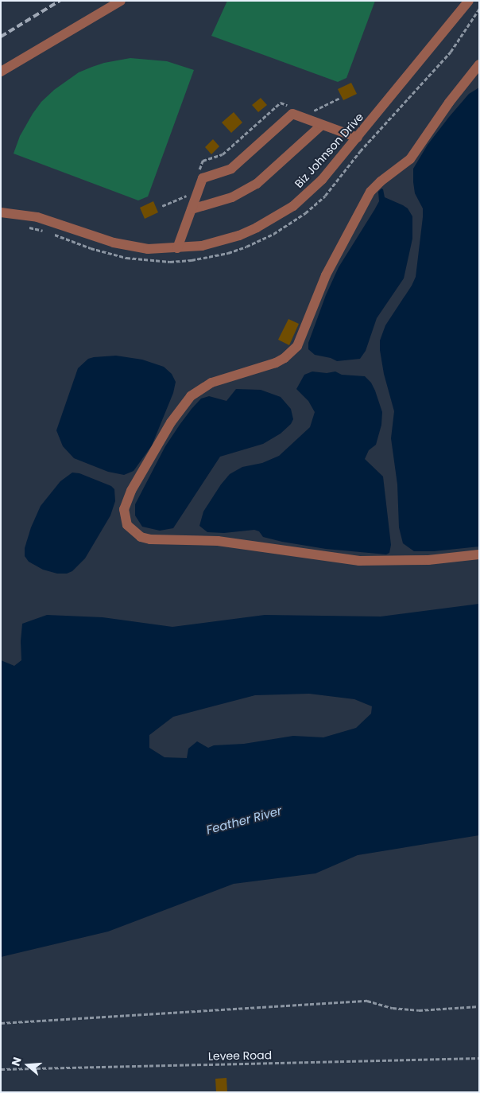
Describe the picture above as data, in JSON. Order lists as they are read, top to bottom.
{
  "streets": {
    "street": ["Biz Johnson Drive"],
    "path": ["Levee Road"]
  },
  "water": ["Feather River"],
  "north": "left"
}
